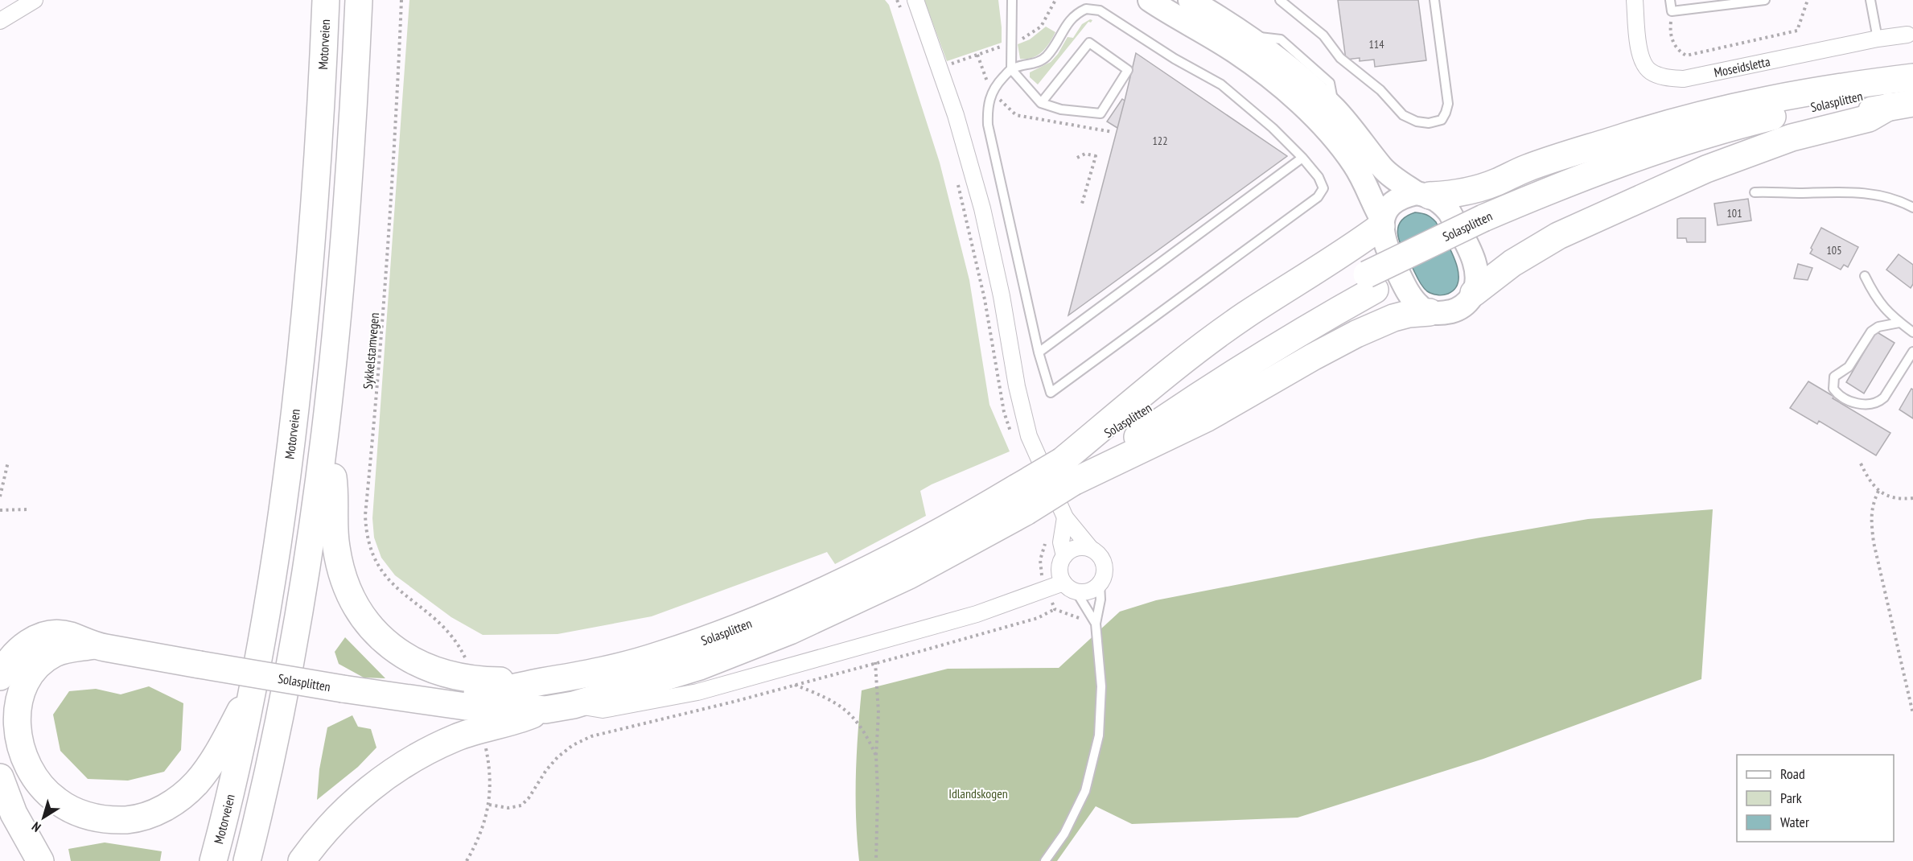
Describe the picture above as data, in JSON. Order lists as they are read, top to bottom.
{
  "streets": {
    "highway": ["Motorveien", "Solasplitten"],
    "street": ["Moseidsletta"],
    "path": ["Sykkelstamvegen"]
  },
  "parks": ["Idlandskogen"],
  "house_numbers": [
    "114",
    "122",
    "101",
    "105"
  ],
  "legend": ["Road", "Park", "Water"],
  "north": "bottom left"
}
